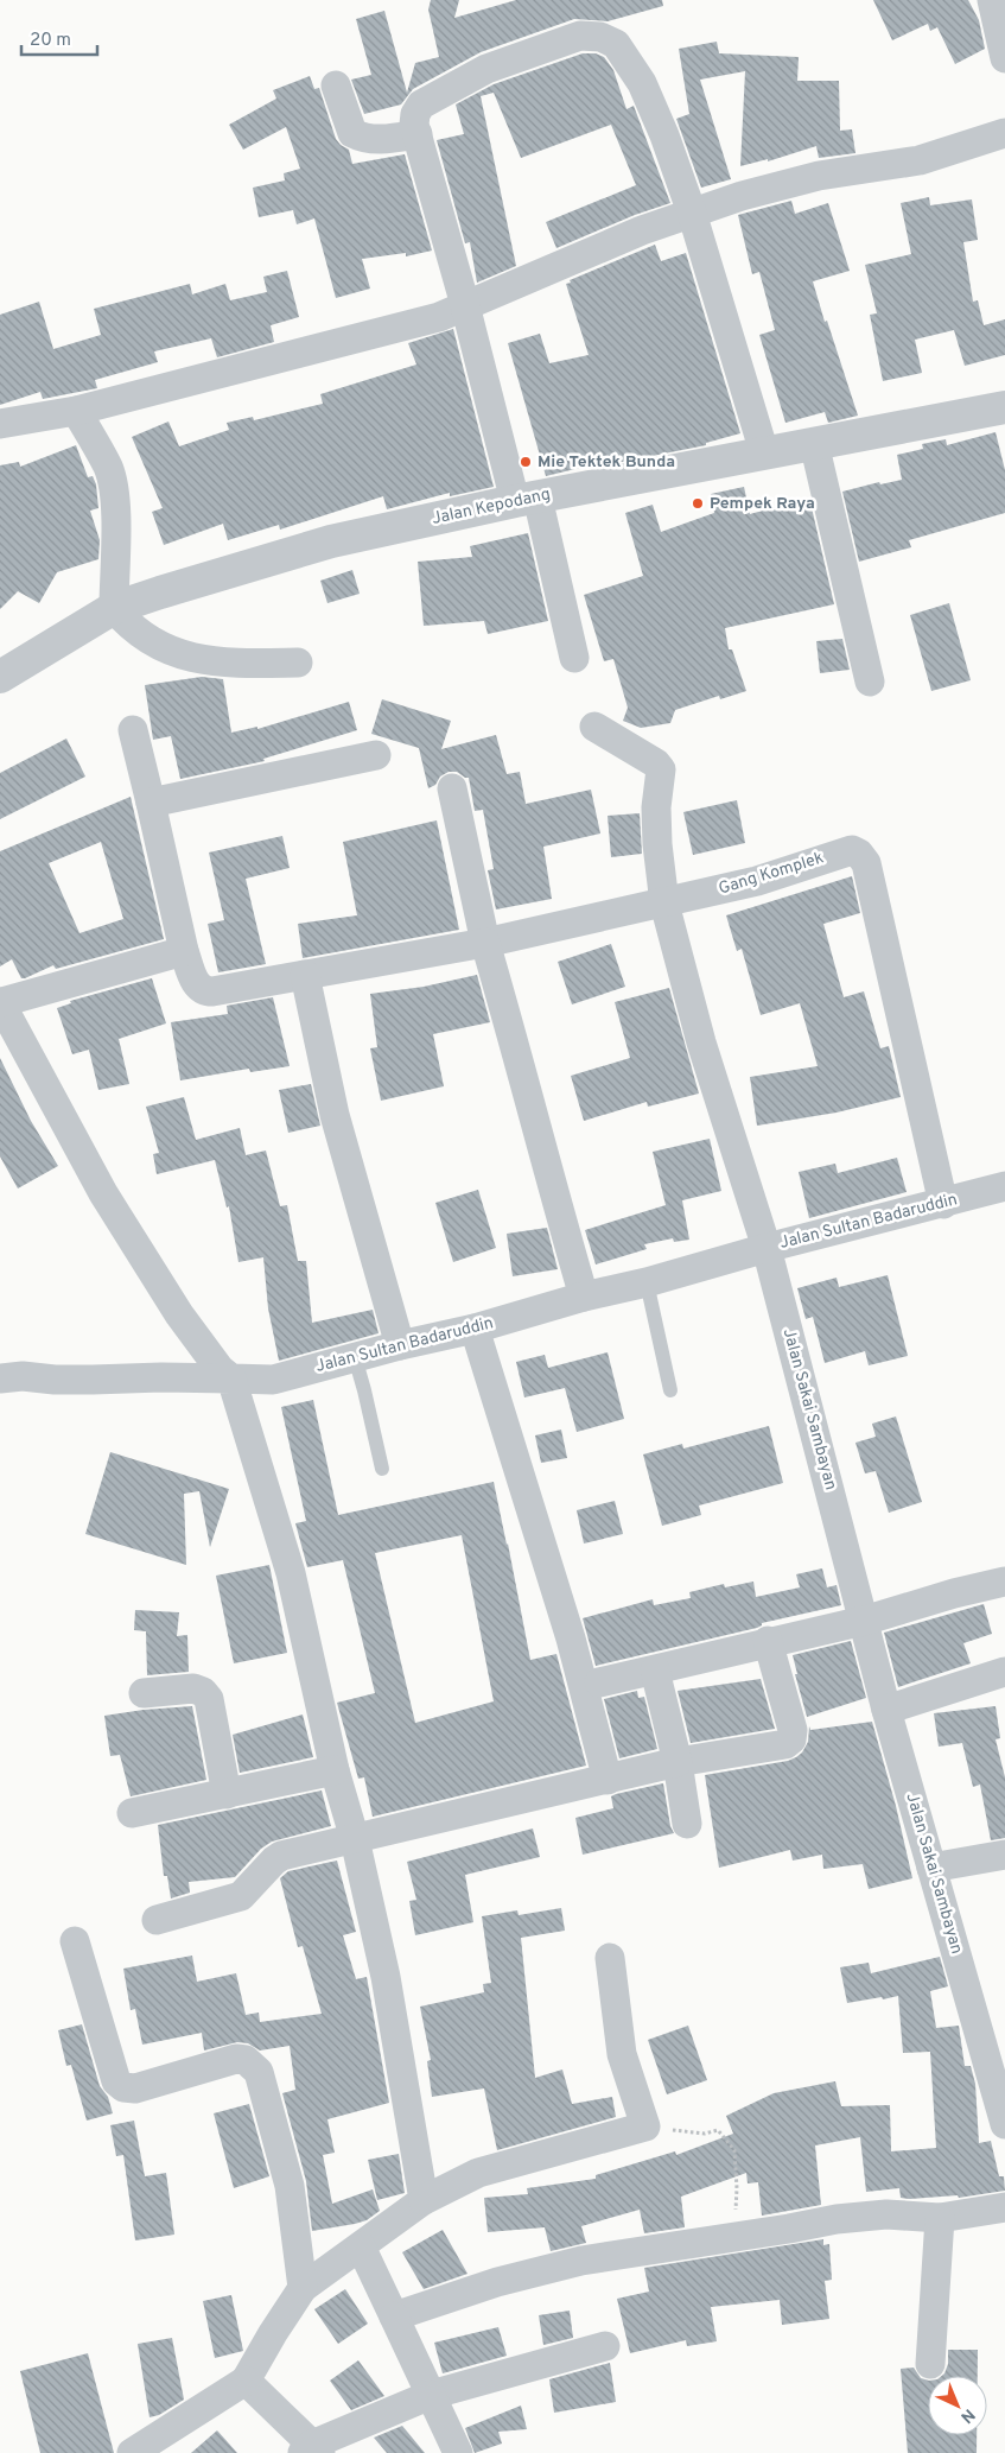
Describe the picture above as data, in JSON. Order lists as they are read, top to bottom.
{
  "streets": {
    "street": [
      "Jalan Kepodang",
      "Gang Komplek",
      "Jalan Sultan Badaruddin",
      "Jalan Sakai Sambayan"
    ]
  },
  "crossings": [
    ["Gang Komplek", "Jalan Sultan Badaruddin"],
    ["Gang Komplek", "Jalan Sakai Sambayan"],
    ["Jalan Sultan Badaruddin", "Jalan Sakai Sambayan"]
  ],
  "places": ["Mie Tektek Bunda", "Pempek Raya"],
  "scale_bar": "20 m",
  "north": "bottom right"
}
